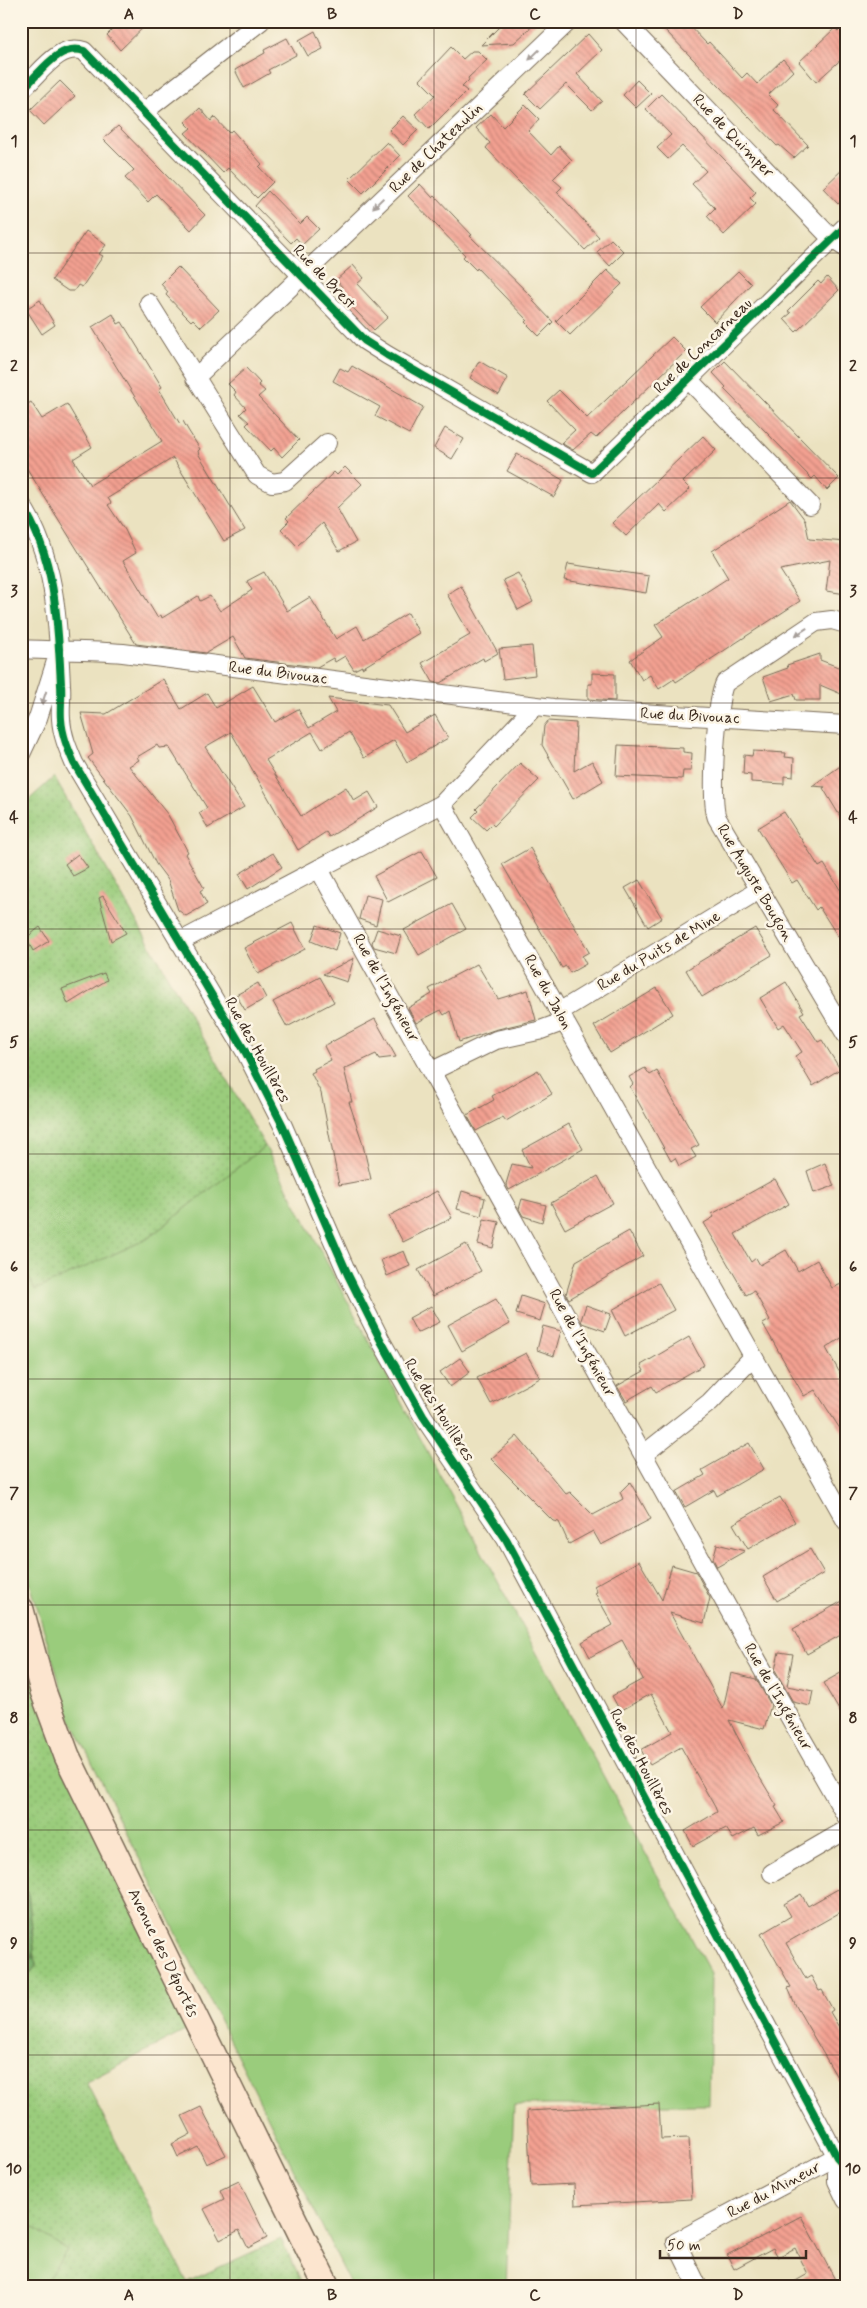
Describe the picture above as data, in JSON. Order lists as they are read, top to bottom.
{
  "streets": {
    "street": [
      "Rue de Quimper",
      "Rue de Chateaulin",
      "Rue de Brest",
      "Rue de Concarneau",
      "Rue du Bivouac",
      "Rue Auguste Bougon",
      "Rue du Puits de Mine",
      "Rue de l'Ingénieur",
      "Rue du Jalon",
      "Rue des Houillères",
      "Avenue des Déportés",
      "Rue du Mineur"
    ]
  },
  "crossings": [
    ["Rue de Quimper", "Rue de Concarneau"],
    ["Rue de Chateaulin", "Rue de Brest"],
    ["Rue de Brest", "Rue de Concarneau"],
    ["Rue du Bivouac", "Rue Auguste Bougon"],
    ["Rue du Bivouac", "Rue des Houillères"],
    ["Rue Auguste Bougon", "Rue du Puits de Mine"],
    ["Rue du Puits de Mine", "Rue de l'Ingénieur"],
    ["Rue du Puits de Mine", "Rue du Jalon"],
    ["Rue des Houillères", "Rue du Mineur"]
  ],
  "one_way": ["Rue de Chateaulin"],
  "scale_bar": "50 m",
  "grid": {
    "columns": [
      "A",
      "B",
      "C",
      "D"
    ],
    "rows": [
      "1",
      "2",
      "3",
      "4",
      "5",
      "6",
      "7",
      "8",
      "9",
      "10"
    ]
  }
}
